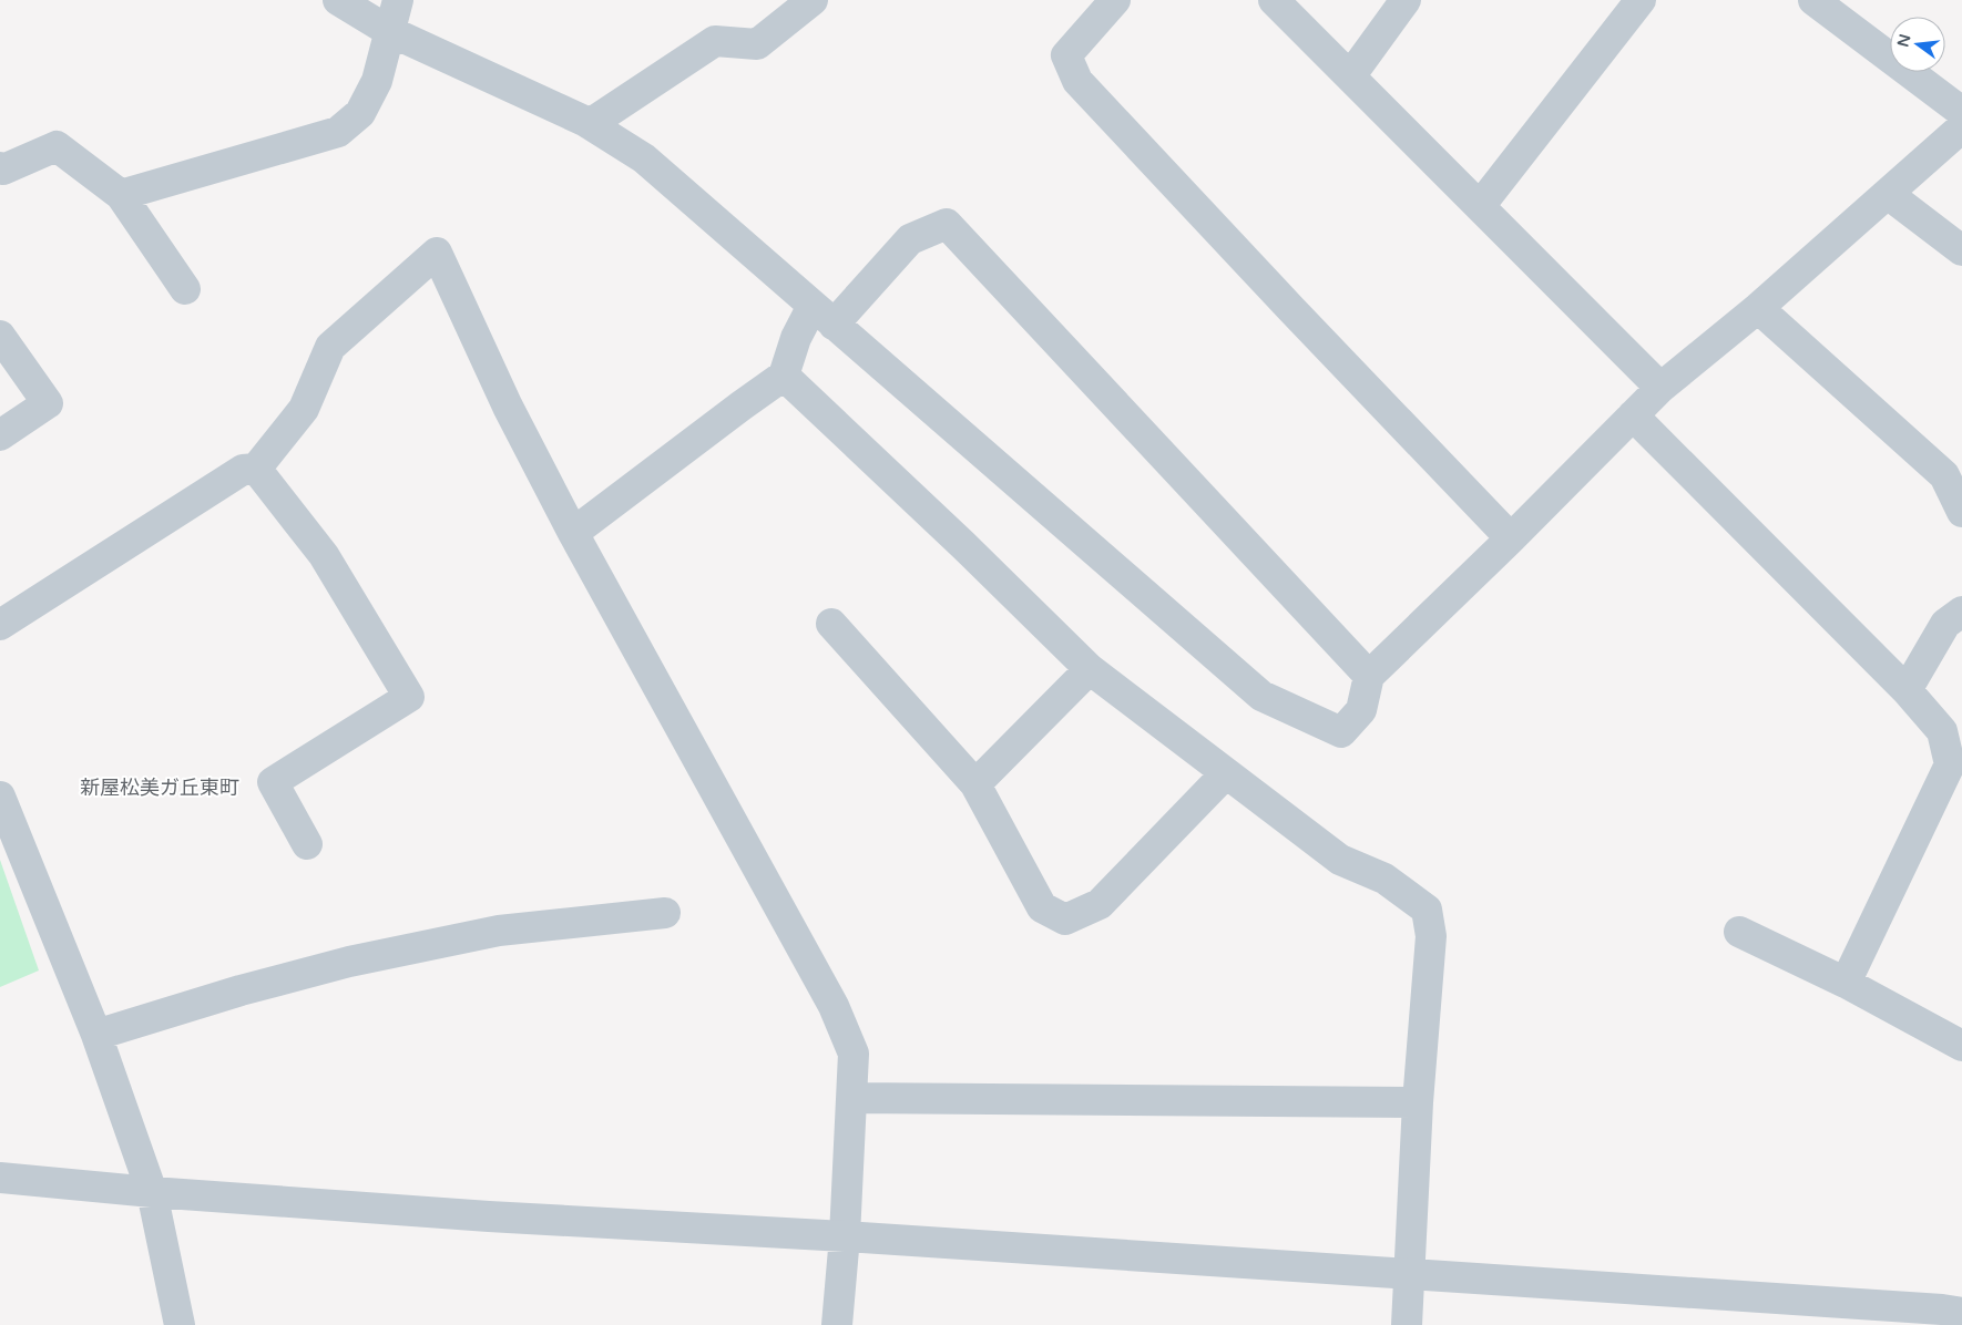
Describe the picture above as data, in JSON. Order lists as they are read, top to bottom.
{
  "districts": ["新屋松美ガ丘東町"],
  "north": "left"
}
